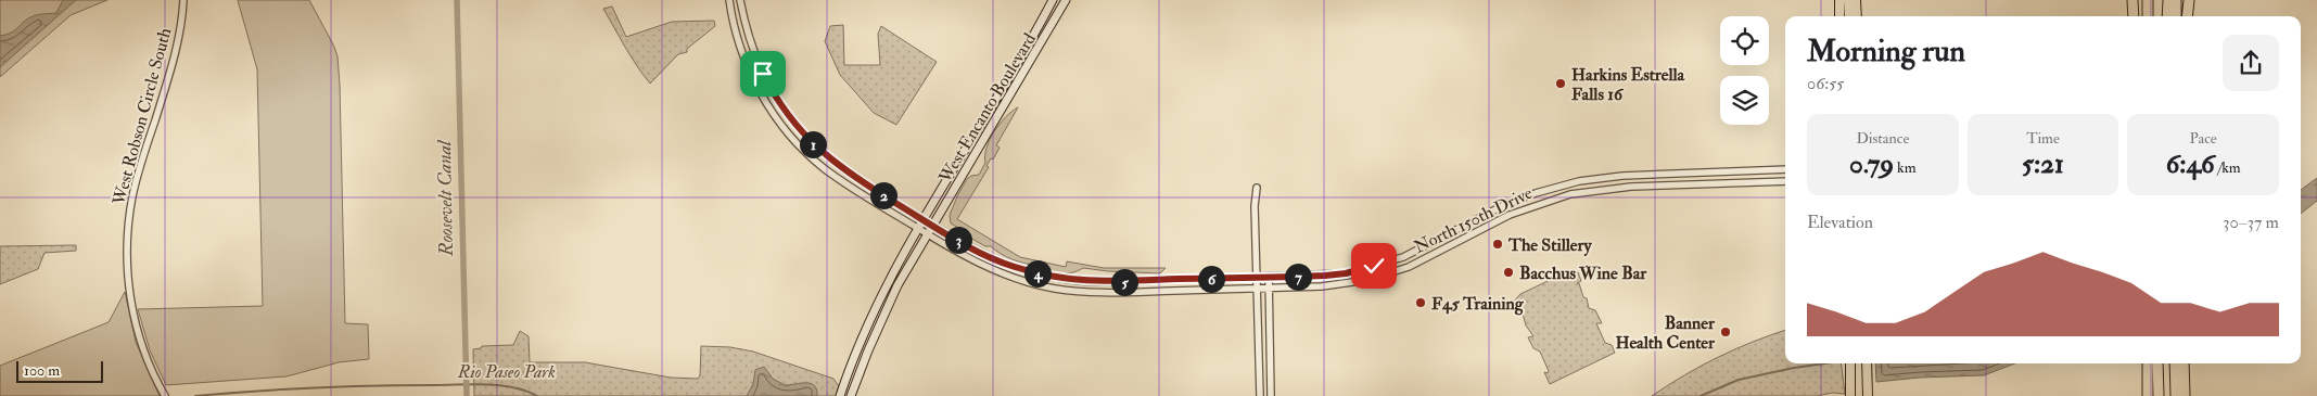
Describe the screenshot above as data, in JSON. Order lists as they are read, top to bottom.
{
  "streets": {
    "main road": ["West Encanto Boulevard"],
    "street": ["West Robson Circle South", "North 150th Drive"]
  },
  "crossings": [
    ["West Encanto Boulevard", "North 150th Drive"]
  ],
  "water": ["Roosevelt Canal"],
  "parks": ["Rio Paseo Park"],
  "places": [
    "Harkins Estrella Falls 16",
    "The Stillery",
    "Bacchus Wine Bar",
    "F45 Training",
    "Banner Health Center"
  ],
  "scale_bar": "100 m",
  "page": {
    "heading": ["Morning run", "06:55"],
    "stats": [
      ["Distance", "0.79 km"],
      ["Time", "5:21"],
      ["Pace", "6:46 /km"]
    ],
    "pins": [
      "1",
      "2",
      "3",
      "4",
      "7",
      "6",
      "5"
    ],
    "chart": ["Elevation", "30–37 m"],
    "scale": "100 m"
  }
}
